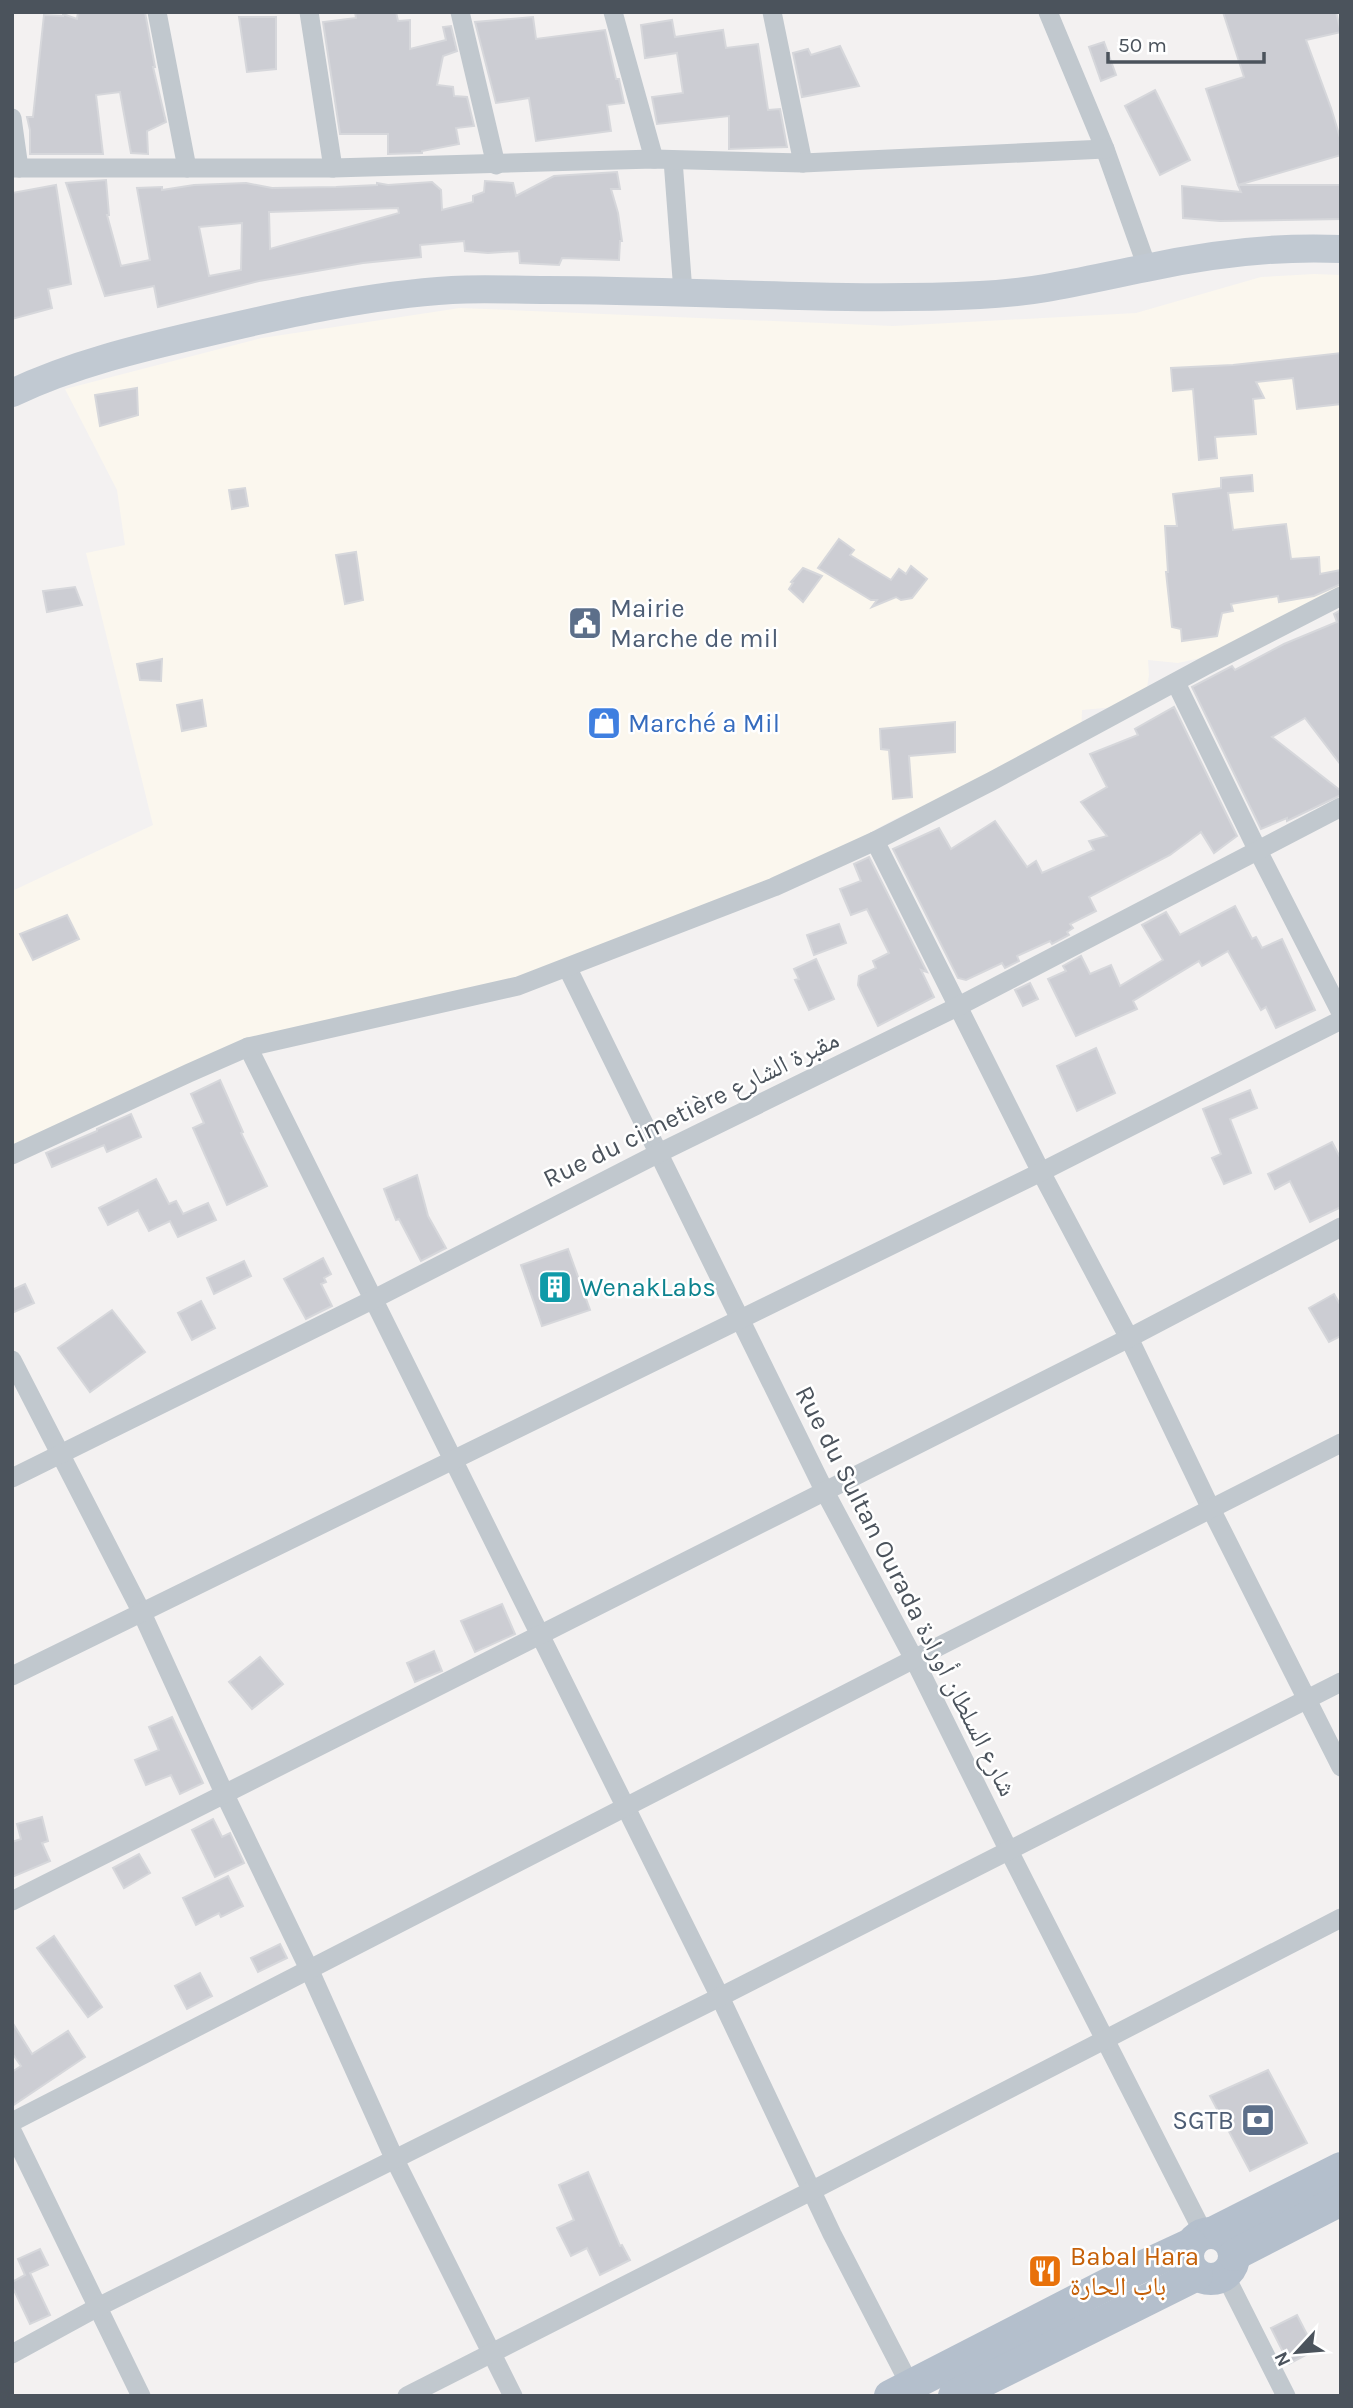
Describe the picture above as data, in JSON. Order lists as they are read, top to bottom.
{
  "streets": {
    "street": ["Rue du cimetière مقبرة الشارع", "Rue du Sultan Ourada شارع السلطان أورادة"]
  },
  "crossings": [
    ["Rue du cimetière مقبرة الشارع", "Rue du Sultan Ourada شارع السلطان أورادة"]
  ],
  "places": {
    "public building": ["Mairie Marche de mil"],
    "shop": ["Marché a Mil"],
    "building": ["WenakLabs"],
    "bank": ["SGTB"],
    "restaurant": ["Babal Hara باب الحارة"]
  },
  "scale_bar": "50 m",
  "north": "bottom left"
}
